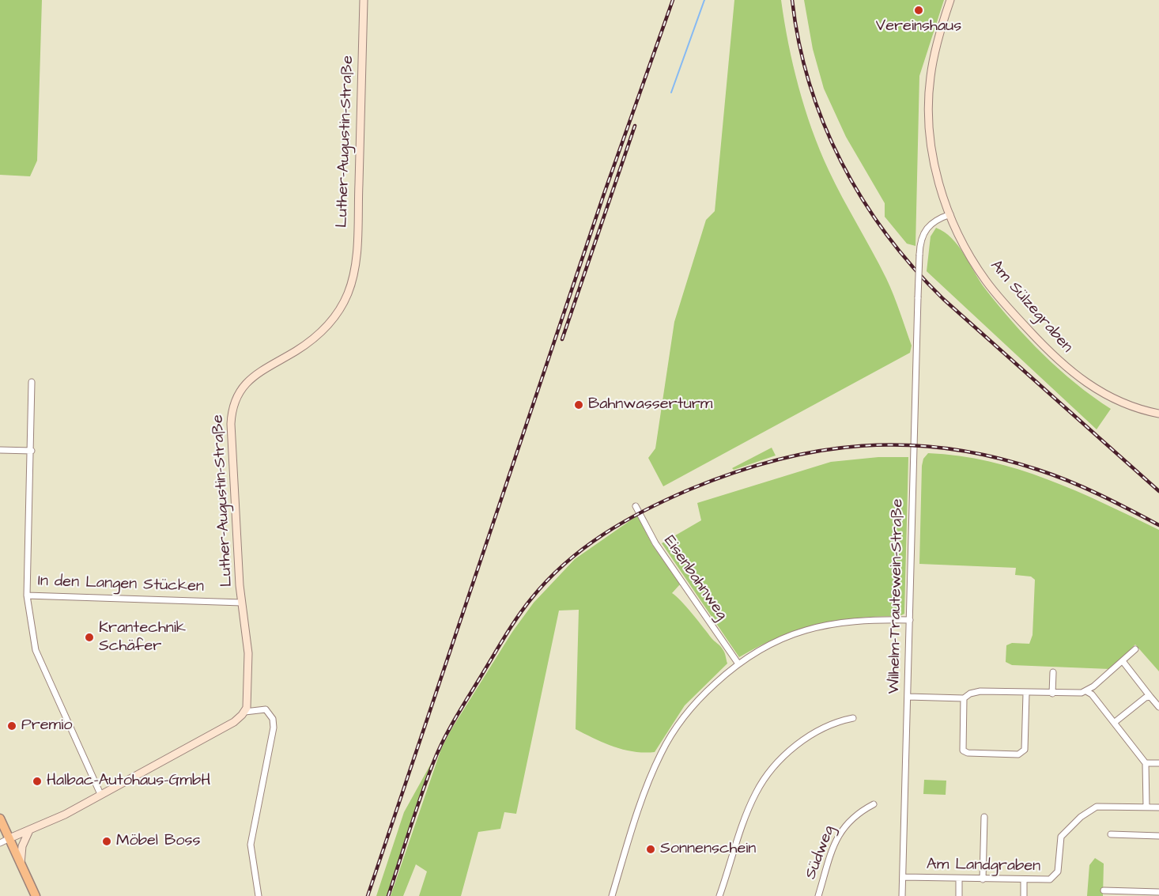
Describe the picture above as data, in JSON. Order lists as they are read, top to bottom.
{
  "streets": {
    "street": [
      "Luther-Augustin-Straße",
      "Am Sülzegraben",
      "Eisenbahnweg",
      "In den Langen Stücken",
      "Wilhelm-Trautewein-Straße",
      "Südweg",
      "Am Landgraben"
    ]
  },
  "crossings": [
    ["Luther-Augustin-Straße", "In den Langen Stücken"],
    ["Am Sülzegraben", "Wilhelm-Trautewein-Straße"],
    ["Wilhelm-Trautewein-Straße", "Am Landgraben"]
  ],
  "places": [
    "Vereinshaus",
    "Bahnwasserturm",
    "Krantechnik Schäfer",
    "Premio",
    "Halbac-Autohaus-GmbH",
    "Möbel Boss",
    "Sonnenschein"
  ]
}
